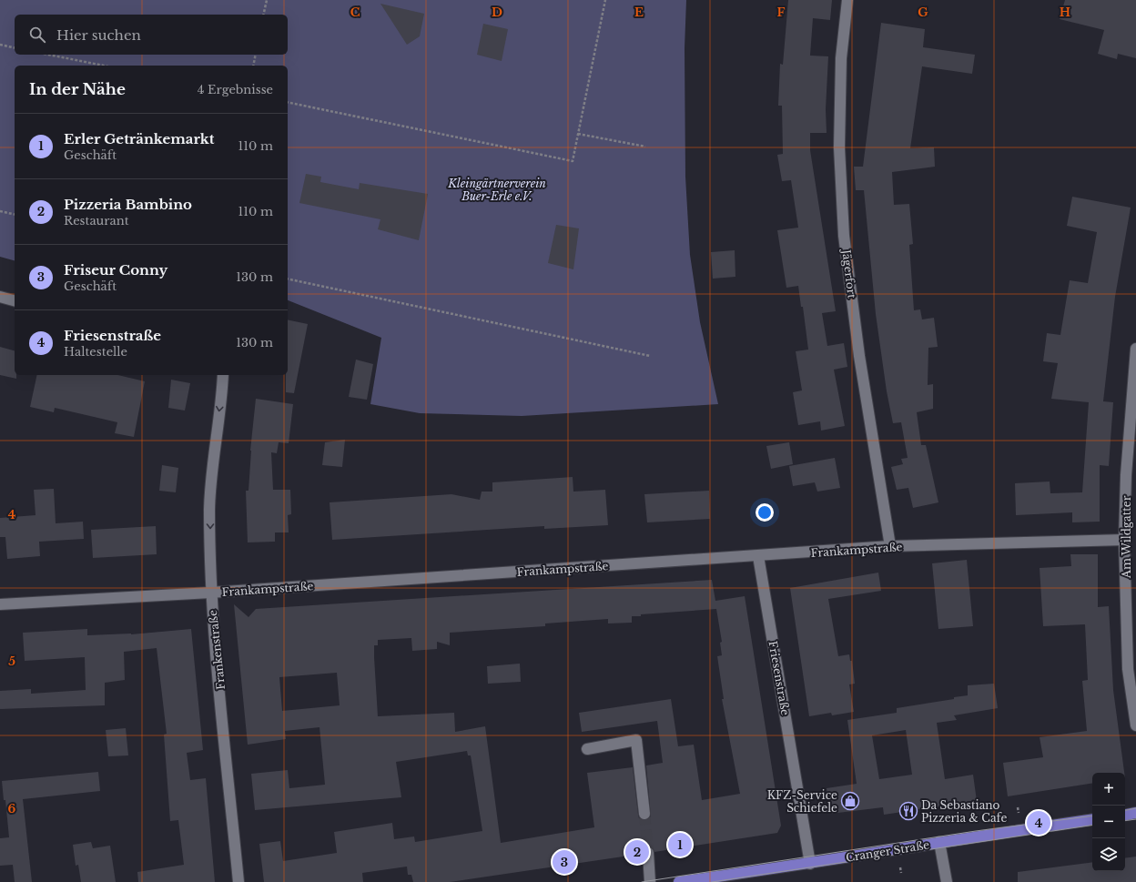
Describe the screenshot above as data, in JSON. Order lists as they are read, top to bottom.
{
  "streets": {
    "main road": ["Cranger Straße"],
    "street": [
      "Jägerfort",
      "Am Wildgatter",
      "Frankampstraße",
      "Frankenstraße",
      "Friesenstraße"
    ]
  },
  "crossings": [
    ["Jägerfort", "Frankampstraße"],
    ["Am Wildgatter", "Frankampstraße"],
    ["Frankampstraße", "Frankenstraße"],
    ["Frankampstraße", "Friesenstraße"],
    ["Friesenstraße", "Cranger Straße"]
  ],
  "one_way": ["Frankenstraße"],
  "parks": ["Kleingärtnerverein Buer-Erle e.V."],
  "places": {
    "shop": ["KFZ-Service Schiefele"],
    "restaurant": ["Da Sebastiano Pizzeria & Cafe"]
  },
  "page": {
    "search": "Hier suchen",
    "heading": ["In der Nähe", "4 Ergebnisse"],
    "list": [
      {
        "mark": "1",
        "name": "Erler Getränkemarkt",
        "note": "Geschäft",
        "value": "110 m"
      },
      {
        "mark": "2",
        "name": "Pizzeria Bambino",
        "note": "Restaurant",
        "value": "110 m"
      },
      {
        "mark": "3",
        "name": "Friseur Conny",
        "note": "Geschäft",
        "value": "130 m"
      },
      {
        "mark": "4",
        "name": "Friesenstraße",
        "note": "Haltestelle",
        "value": "130 m"
      }
    ],
    "map_buttons": ["+", "−"],
    "pins": [
      "4",
      "1",
      "2",
      "3"
    ]
  },
  "grid": {
    "columns": [
      "C",
      "D",
      "E",
      "F",
      "G",
      "H"
    ],
    "rows": ["4", "5", "6"]
  }
}
